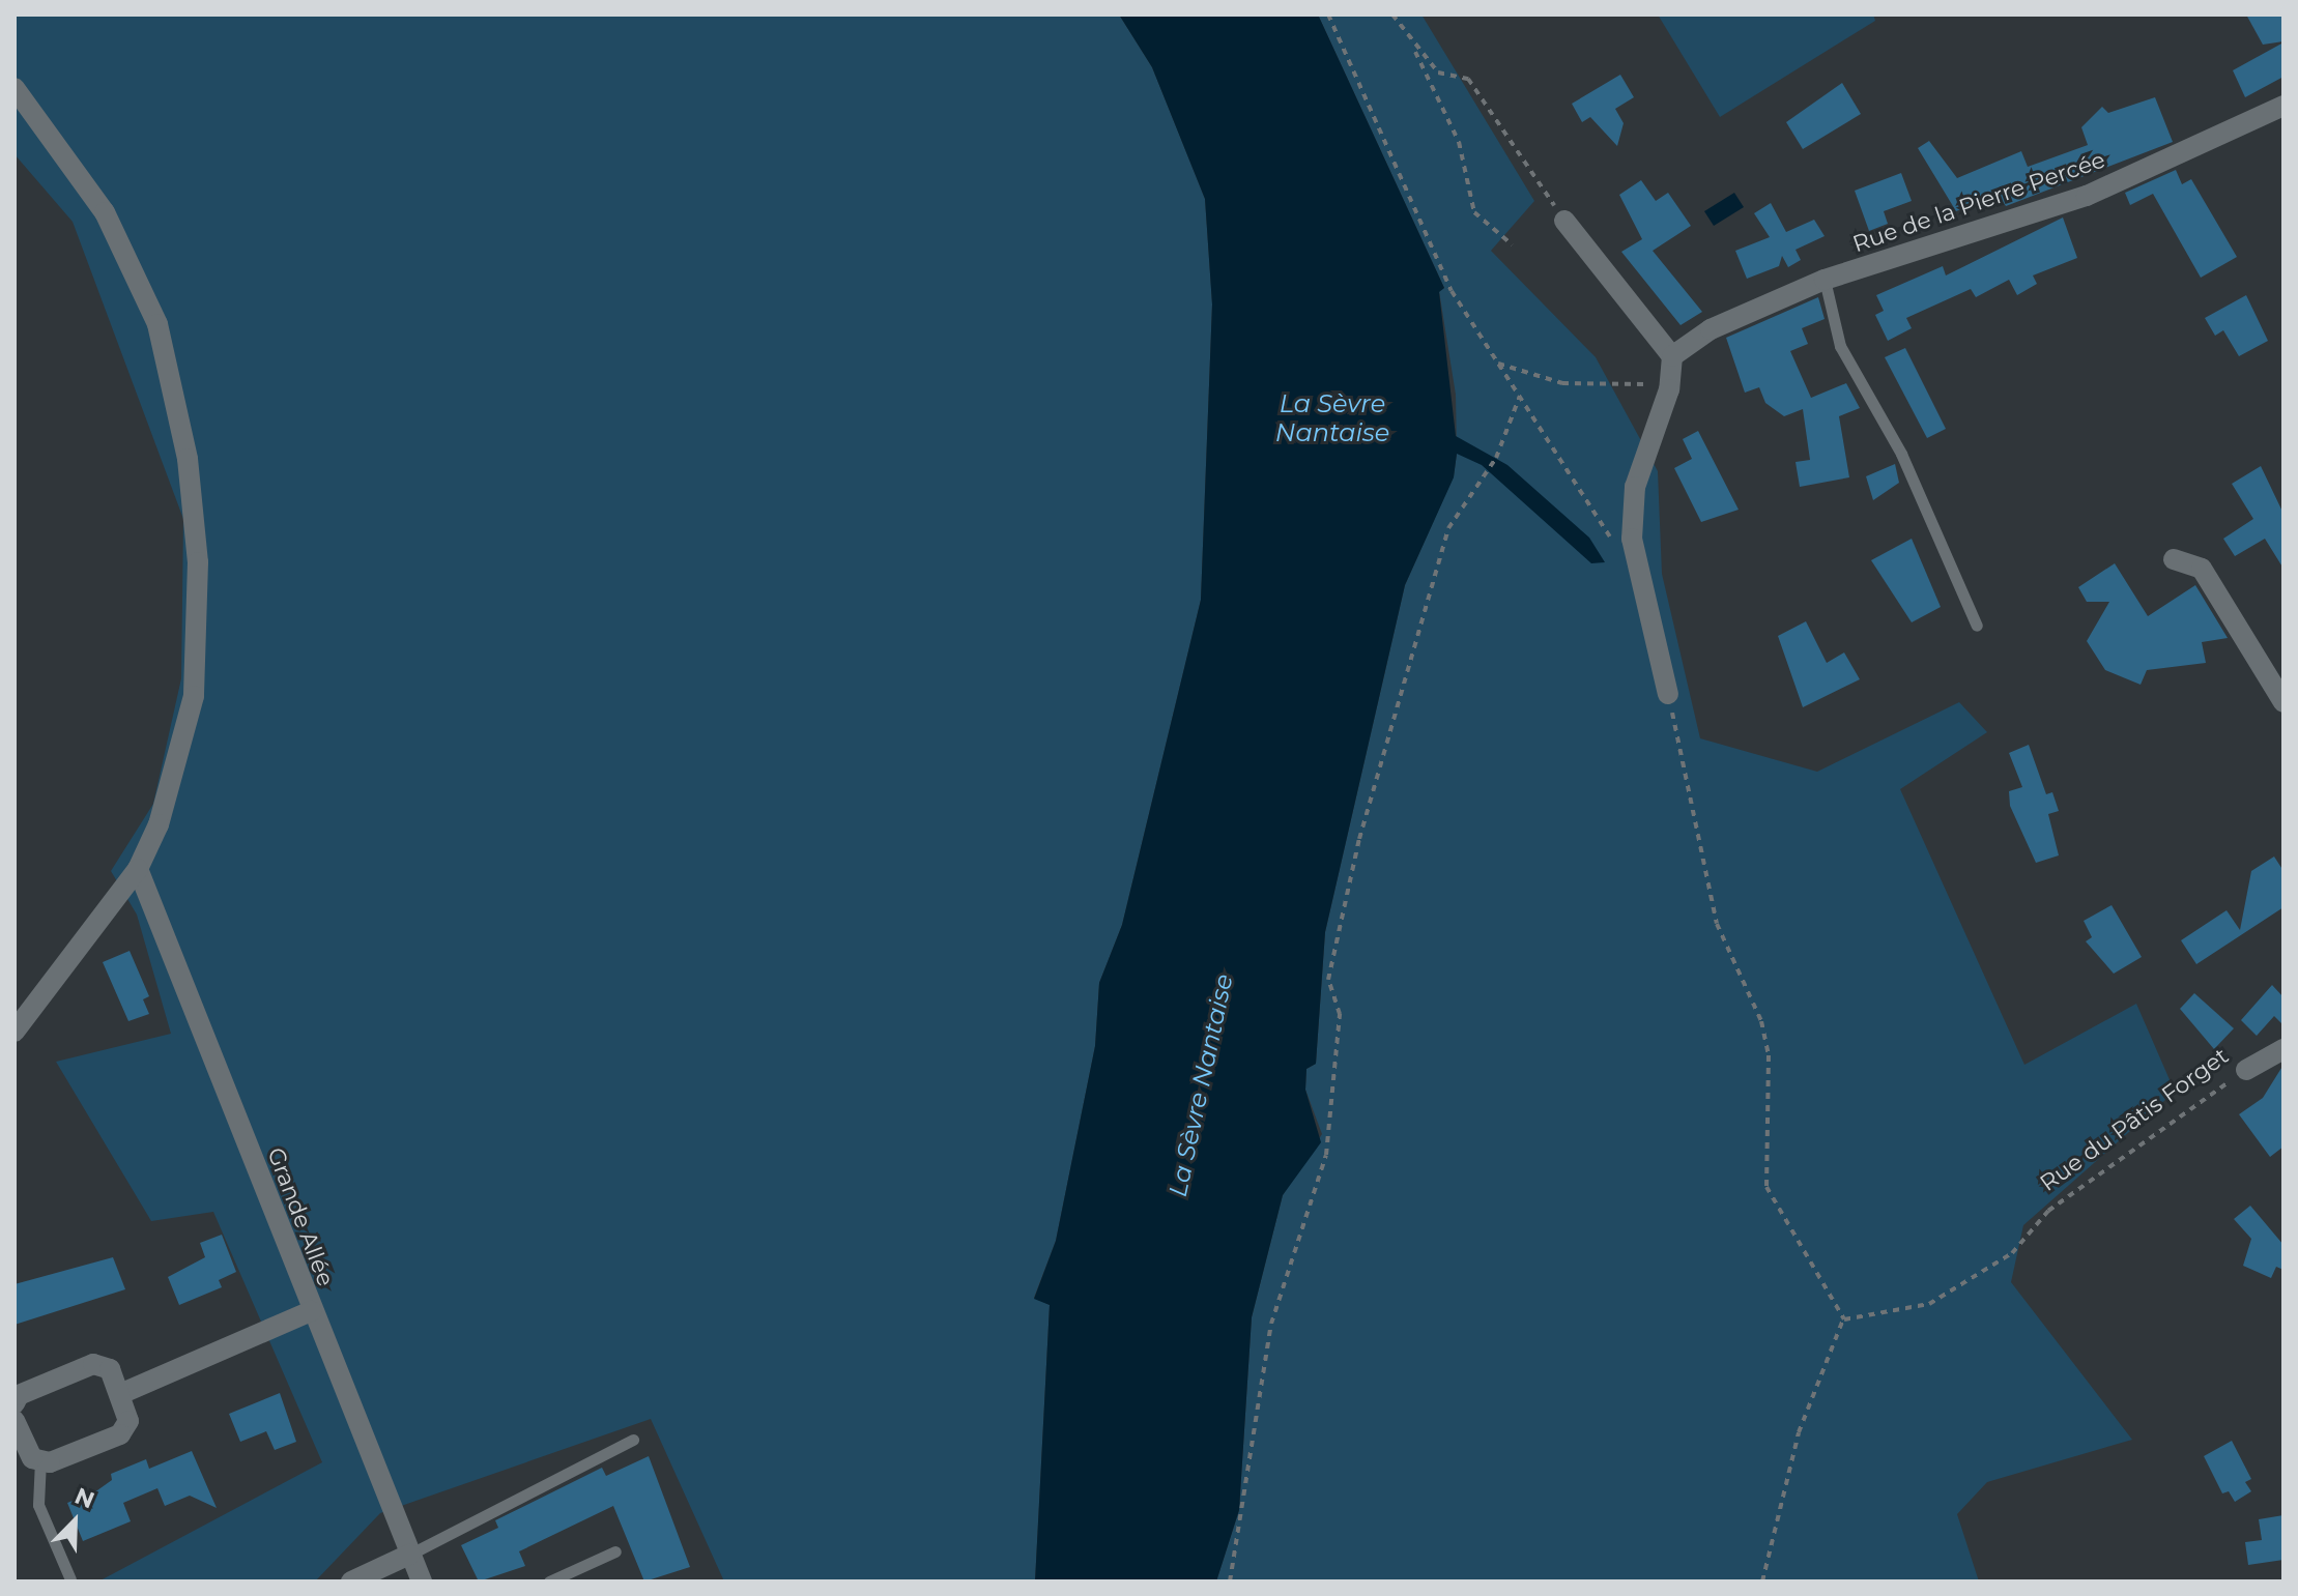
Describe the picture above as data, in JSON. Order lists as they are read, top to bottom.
{
  "streets": {
    "street": ["Rue de la Pierre Percée", "Rue du Pâtis Forget", "Grande Allée"]
  },
  "water": ["La Sèvre Nantaise"],
  "north": "top right"
}
